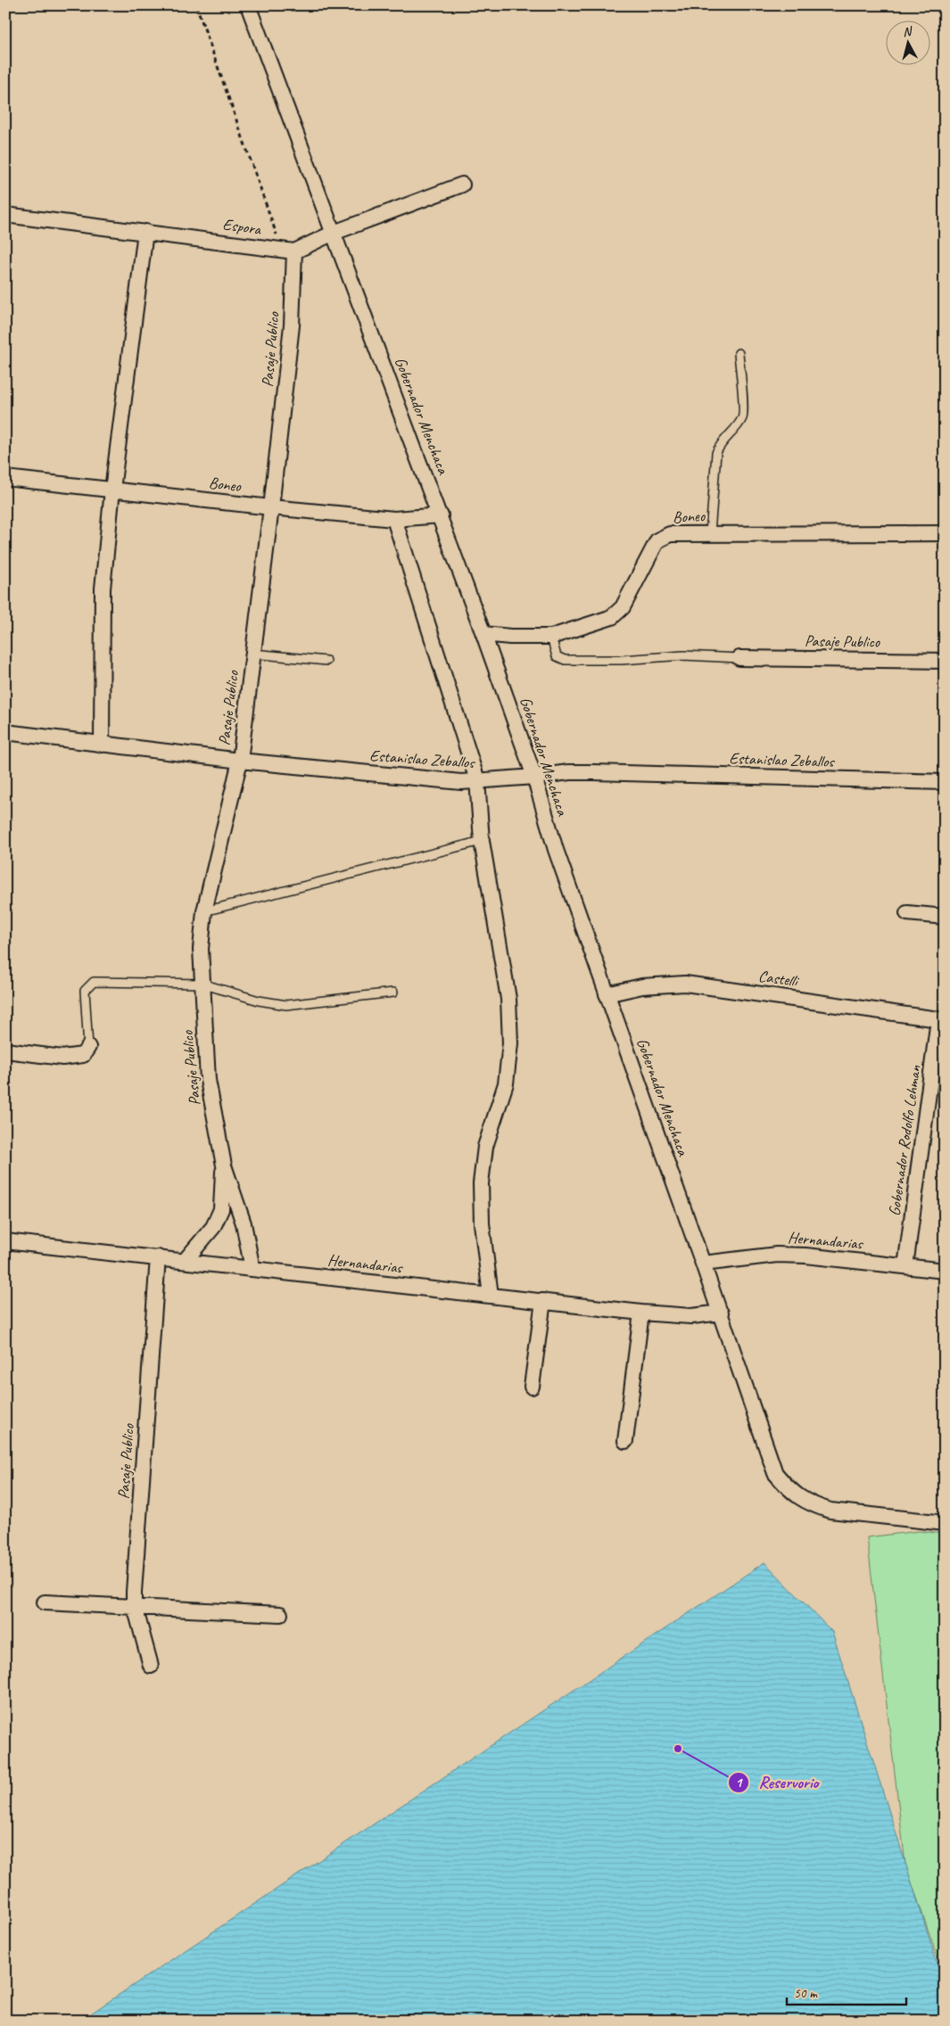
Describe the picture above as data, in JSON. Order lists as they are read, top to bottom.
{
  "streets": {
    "street": [
      "Espora",
      "Pasaje Publico",
      "Gobernador Menchaca",
      "Boneo",
      "Estanislao Zeballos",
      "Castelli",
      "Gobernador Rodolfo Lehman",
      "Hernandarias"
    ]
  },
  "crossings": [
    ["Espora", "Pasaje Publico"],
    ["Pasaje Publico", "Boneo"],
    ["Pasaje Publico", "Estanislao Zeballos"],
    ["Pasaje Publico", "Hernandarias"],
    ["Gobernador Menchaca", "Boneo"],
    ["Gobernador Menchaca", "Estanislao Zeballos"],
    ["Gobernador Menchaca", "Castelli"],
    ["Gobernador Menchaca", "Hernandarias"],
    ["Castelli", "Gobernador Rodolfo Lehman"],
    ["Gobernador Rodolfo Lehman", "Hernandarias"]
  ],
  "places": ["Reservorio"],
  "scale_bar": "50 m",
  "north": "top"
}
